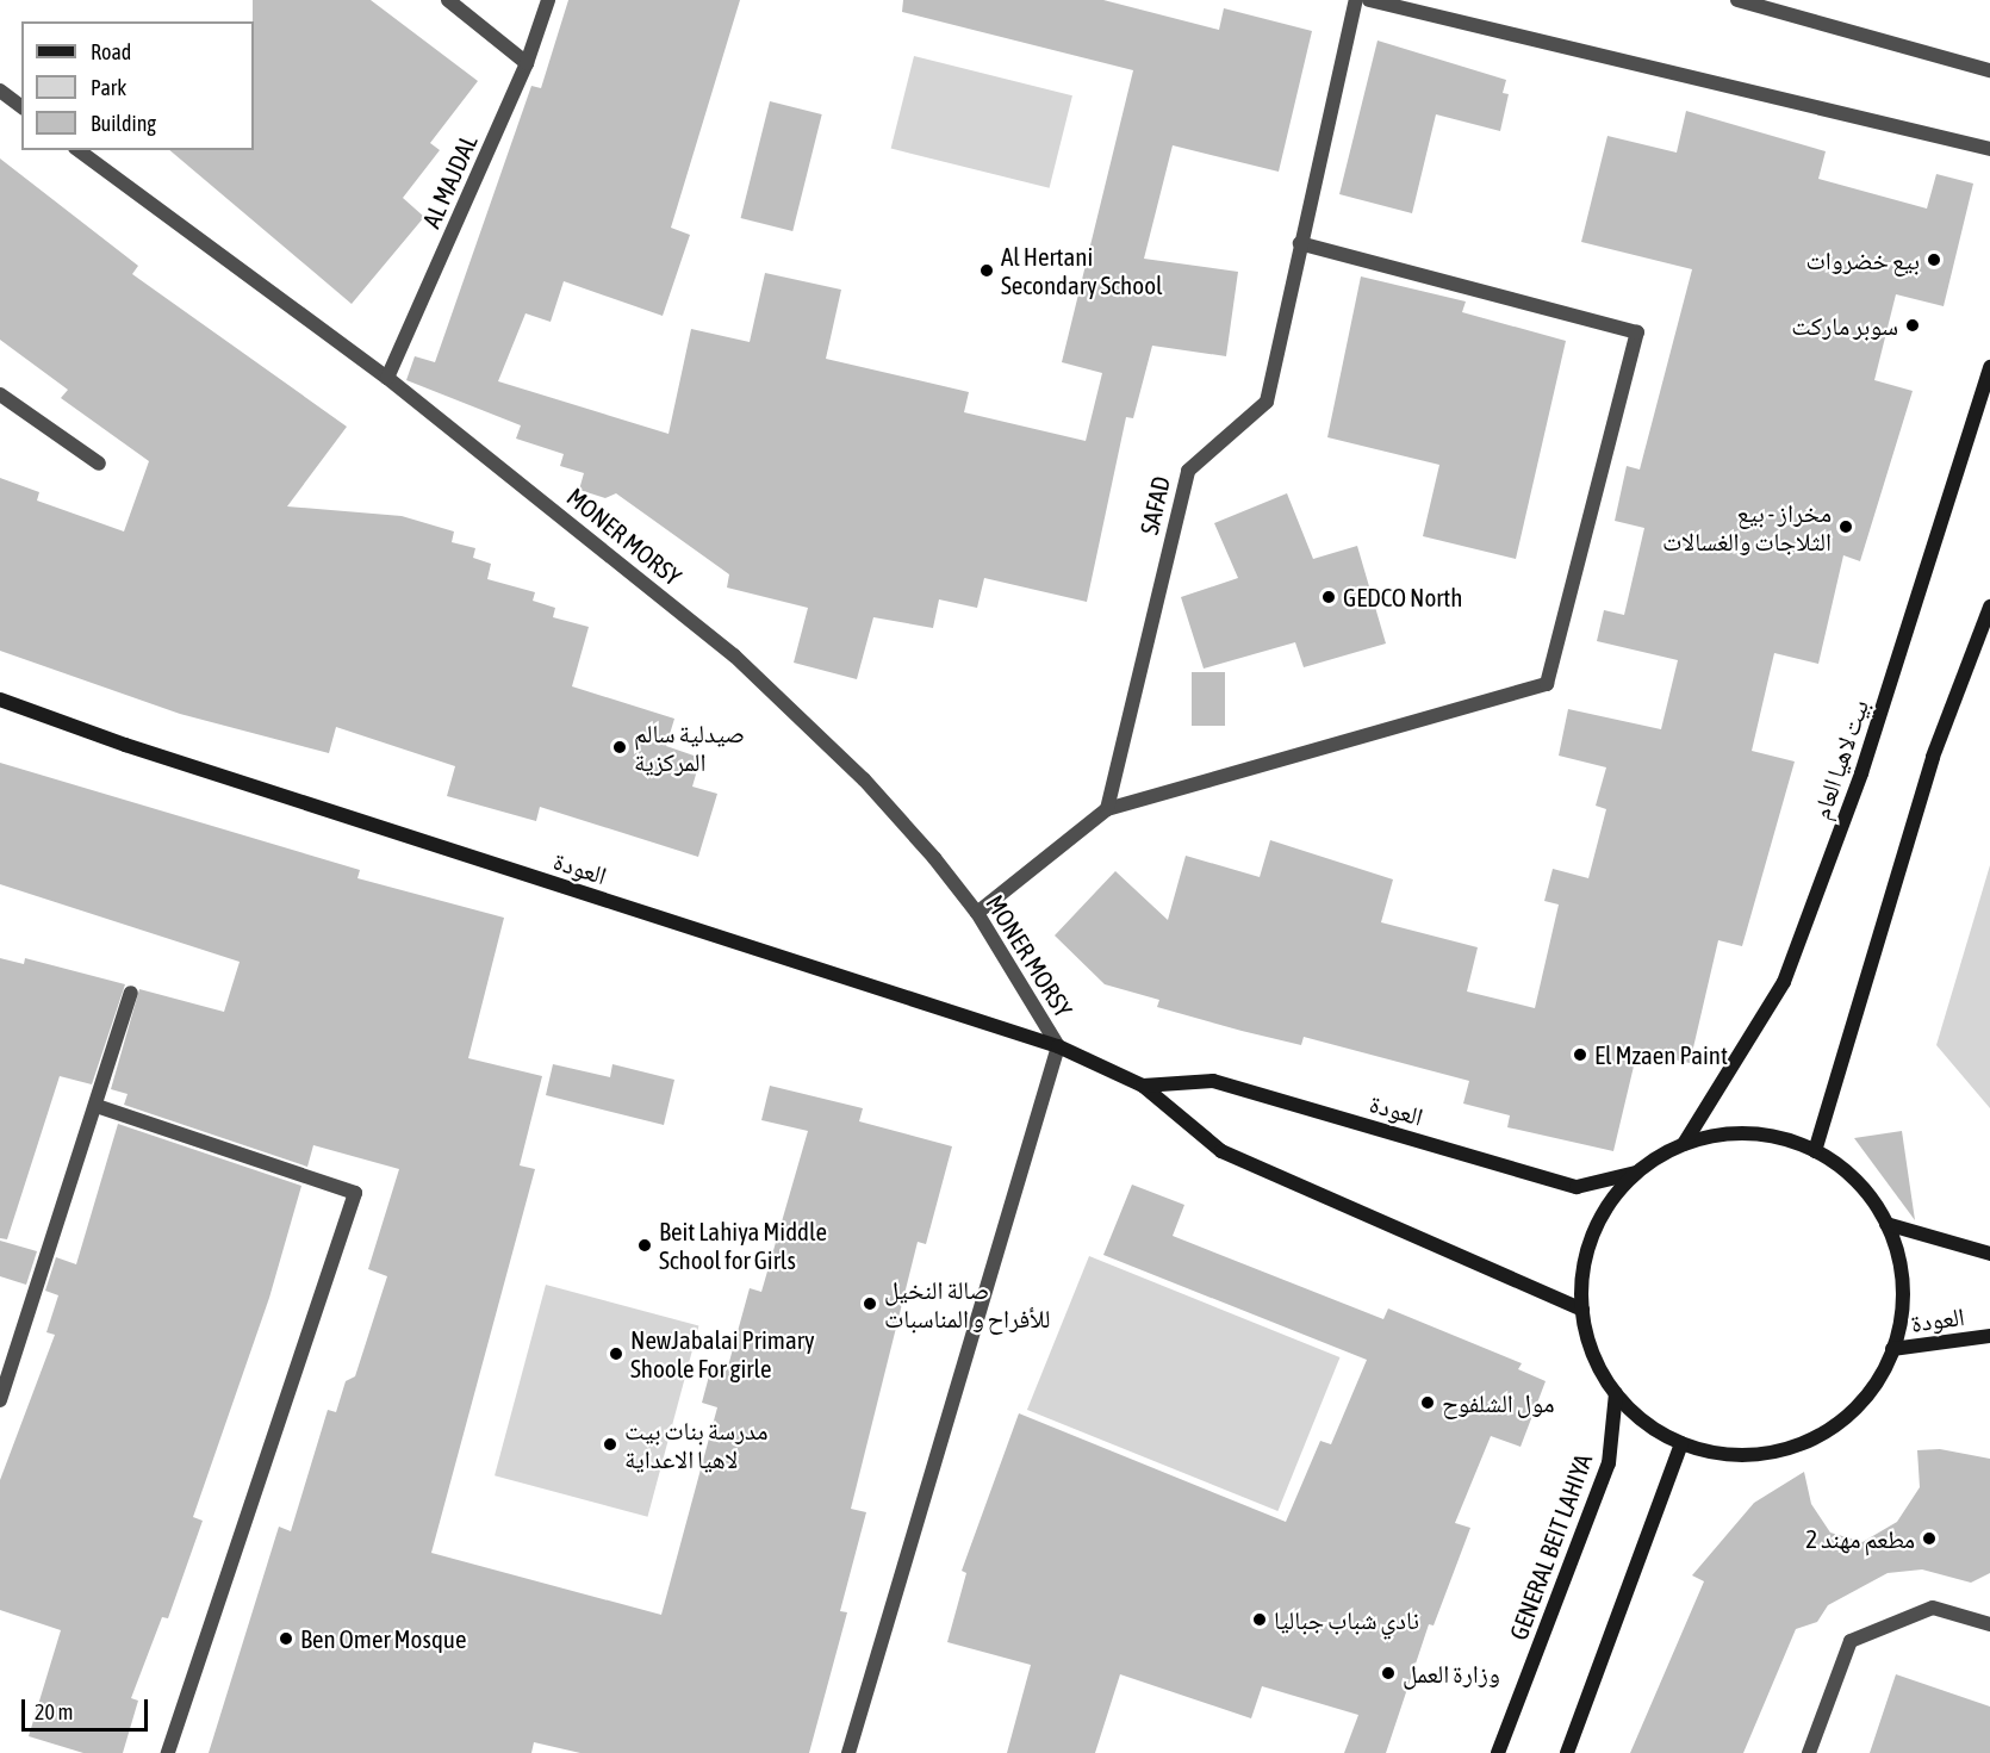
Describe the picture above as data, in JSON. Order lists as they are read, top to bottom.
{
  "streets": {
    "main road": ["بيت لاهيا العام", "العودة", "GENERAL BEIT LAHIYA"],
    "street": ["AL MAJDAL", "SAFAD", "MONER MORSY"]
  },
  "crossings": [
    ["AL MAJDAL", "MONER MORSY"],
    ["MONER MORSY", "العودة"]
  ],
  "places": [
    "بيع خضروات",
    "Al Hertani Secondary School",
    "سوبر ماركت",
    "مخراز - بيع الثلاجات والغسالات",
    "GEDCO North",
    "صيدلية سالم المركزية",
    "El Mzaen Paint",
    "Beit Lahiya Middle School for Girls",
    "صالة النخيل للأفراح و المناسبات",
    "NewJabalai Primary Shoole For girle",
    "مول الشلفوح",
    "مدرسة بنات بيت لاهيا الاعداية",
    "مطعم مهند 2",
    "نادي شباب جباليا",
    "Ben Omer Mosque",
    "وزارة العمل"
  ],
  "legend": ["Road", "Park", "Building"],
  "scale_bar": "20 m"
}
